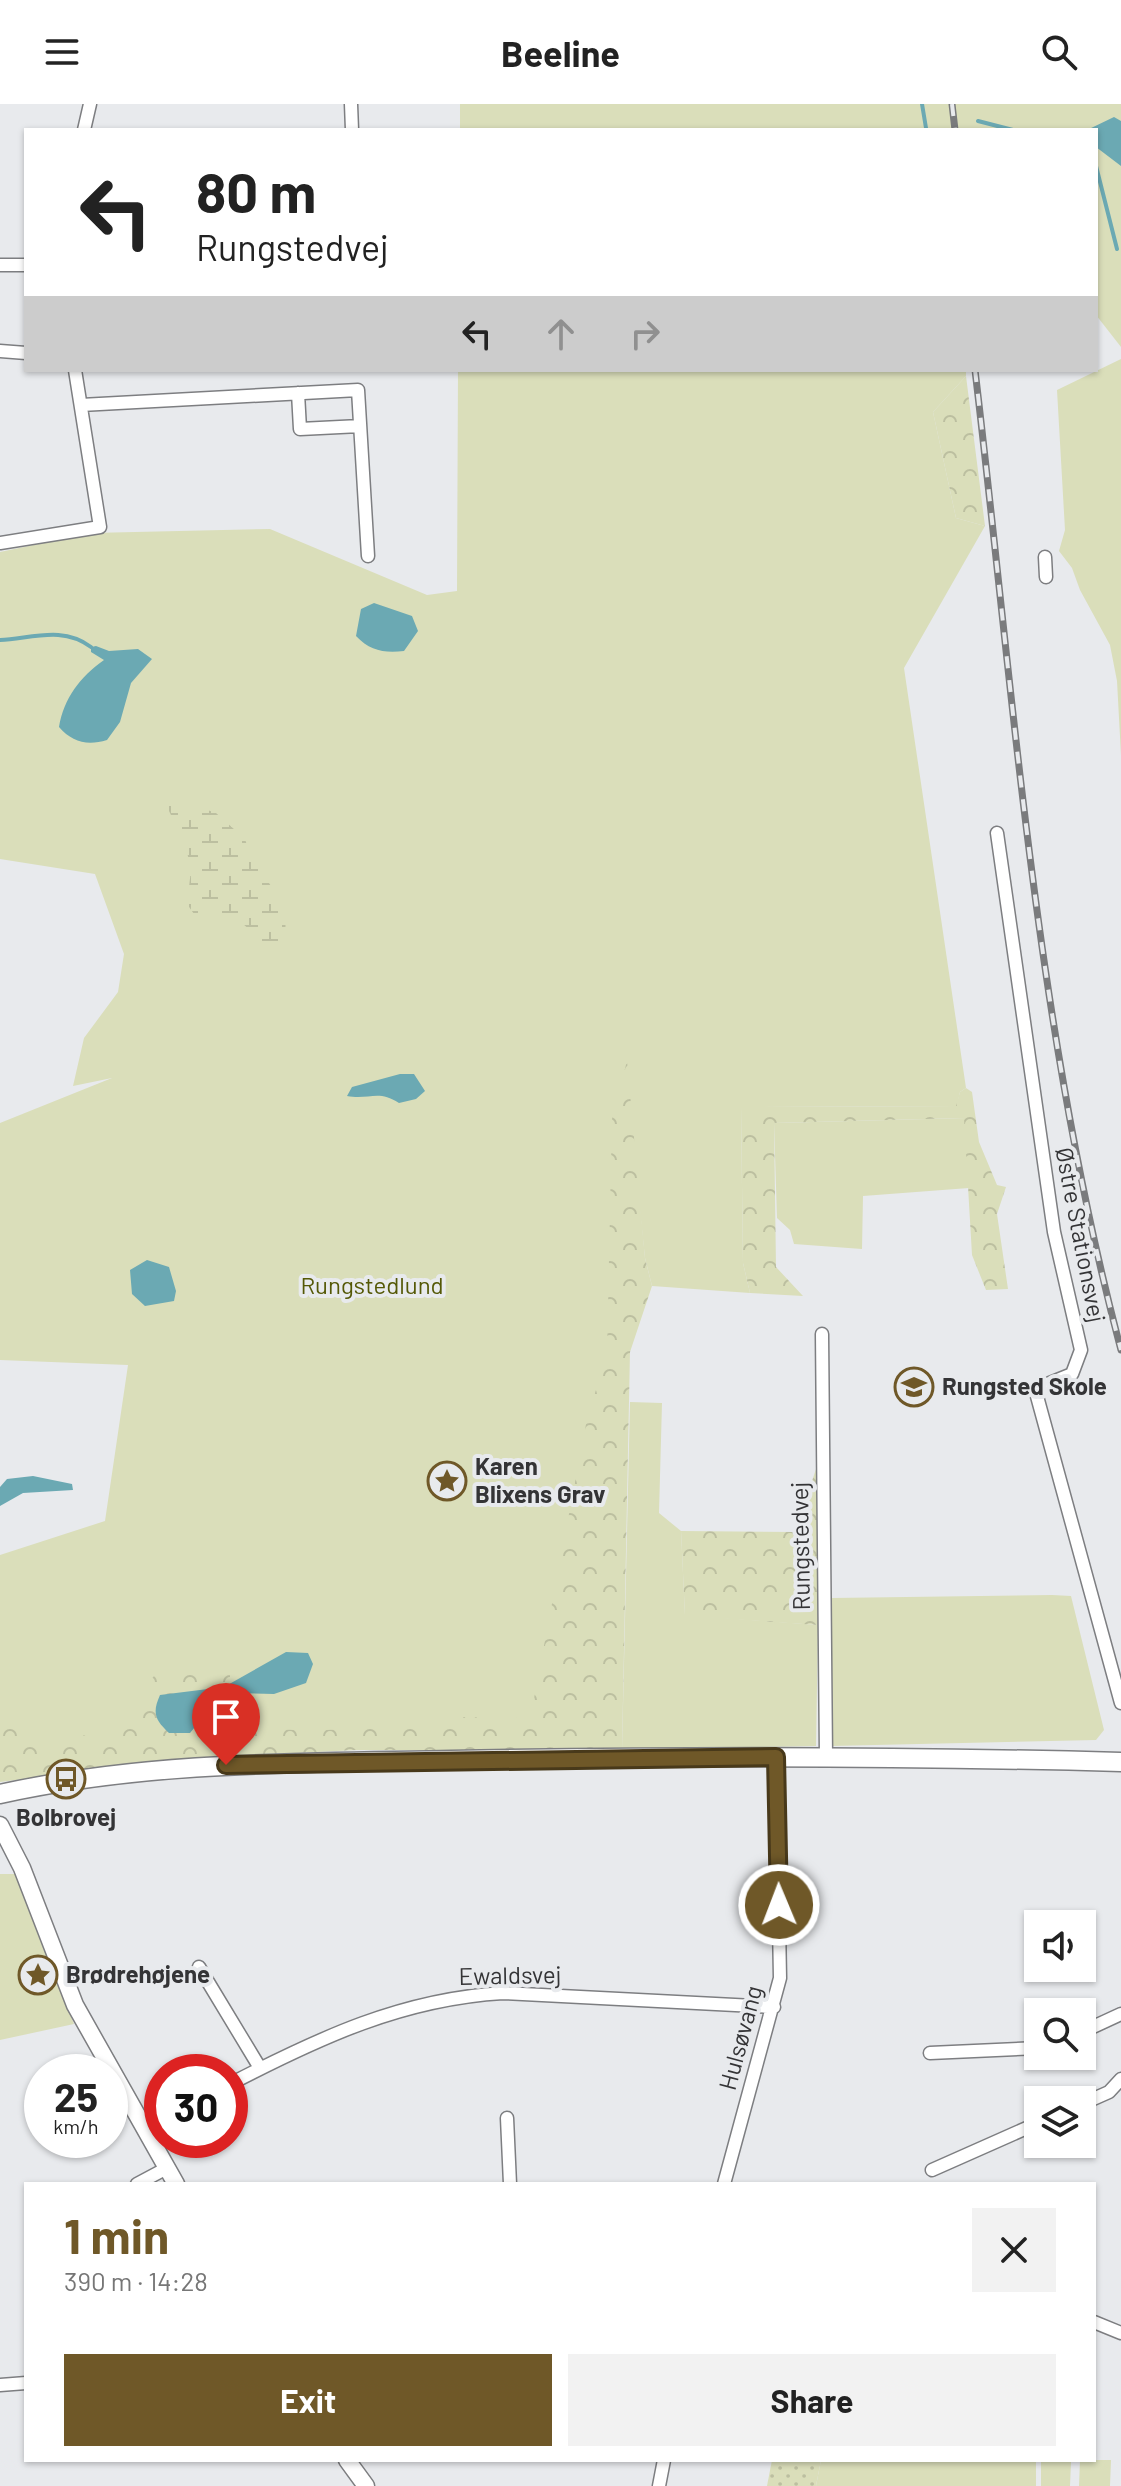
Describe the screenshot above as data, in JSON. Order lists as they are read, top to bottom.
{
  "streets": {
    "street": [
      "Østre Stationsvej",
      "Rungstedvej",
      "Ewaldsvej",
      "Hulsøvang"
    ]
  },
  "crossings": [
    ["Ewaldsvej", "Hulsøvang"]
  ],
  "parks": ["Rungstedlund"],
  "places": {
    "school or university": ["Rungsted Skole"],
    "place": ["Karen Blixens Grav", "Brødrehøjene"],
    "bus stop": ["Bolbrovej"]
  },
  "page": {
    "header": "Beeline",
    "turn": ["80 m", "Rungstedvej"],
    "speed": "25 km/h",
    "limit": "30",
    "heading": ["1 min", "390 m · 14:28"],
    "buttons": ["Exit", "Share"]
  }
}
